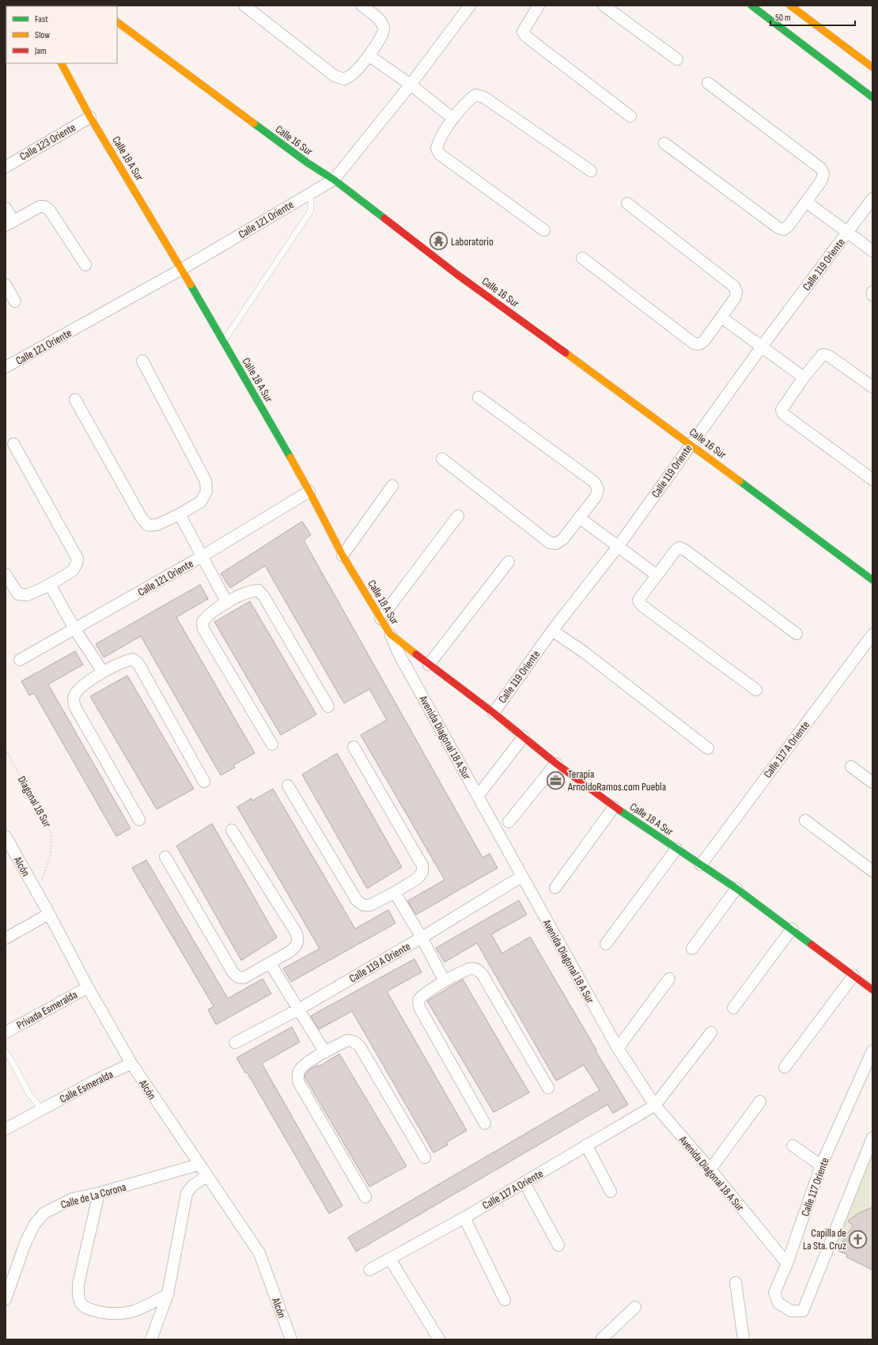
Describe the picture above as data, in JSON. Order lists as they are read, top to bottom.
{
  "streets": {
    "street": [
      "Calle 16 Sur",
      "Calle 123 Oriente",
      "Calle 18 A Sur",
      "Calle 121 Oriente",
      "Calle 119 Oriente",
      "Avenida Diagonal 18 A Sur",
      "Calle 117 A Oriente",
      "Alcón",
      "Calle 119 A Oriente",
      "Privada Esmeralda",
      "Calle Esmeralda",
      "Calle 117 Oriente",
      "Calle de La Corona"
    ],
    "path": ["Diagonal 18 Sur"]
  },
  "crossings": [
    ["Calle 16 Sur", "Calle 121 Oriente"],
    ["Calle 16 Sur", "Calle 119 Oriente"],
    ["Calle 123 Oriente", "Calle 18 A Sur"],
    ["Calle 18 A Sur", "Calle 121 Oriente"],
    ["Calle 18 A Sur", "Calle 119 Oriente"],
    ["Calle 18 A Sur", "Avenida Diagonal 18 A Sur"],
    ["Calle 18 A Sur", "Calle 117 A Oriente"],
    ["Avenida Diagonal 18 A Sur", "Calle 117 A Oriente"],
    ["Avenida Diagonal 18 A Sur", "Calle 119 A Oriente"],
    ["Avenida Diagonal 18 A Sur", "Calle 117 Oriente"],
    ["Diagonal 18 Sur", "Alcón"],
    ["Alcón", "Privada Esmeralda"],
    ["Alcón", "Calle Esmeralda"],
    ["Alcón", "Calle de La Corona"]
  ],
  "places": {
    "temple": ["Laboratorio"],
    "office": ["Terapia ArnoldoRamos.com Puebla"],
    "church": ["Capilla de La Sta. Cruz"]
  },
  "legend": ["Fast", "Slow", "Jam"],
  "scale_bar": "50 m"
}
